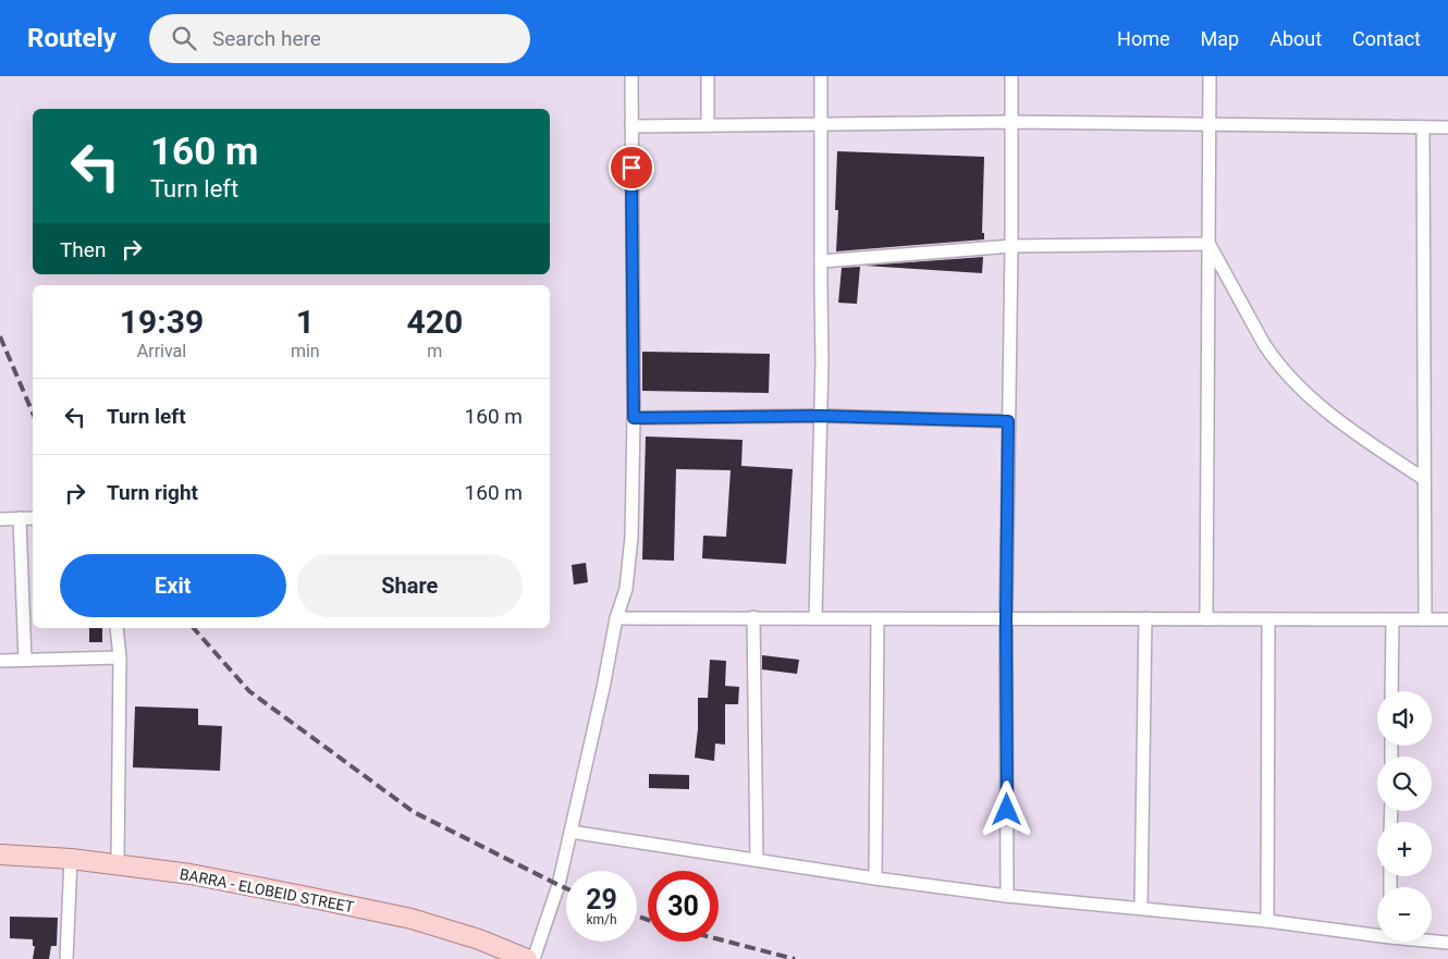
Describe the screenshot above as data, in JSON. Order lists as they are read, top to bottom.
{
  "streets": {
    "main road": ["BARRA - ELOBEID STREET"]
  },
  "page": {
    "header": "Routely",
    "search": "Search here",
    "nav": [
      "Home",
      "Map",
      "About",
      "Contact"
    ],
    "turn": ["160 m", "Turn left"],
    "then": "Then",
    "eta": [
      "19:39",
      "Arrival",
      "1",
      "min",
      "420",
      "m"
    ],
    "list": [
      {
        "name": "Turn left",
        "value": "160 m"
      },
      {
        "name": "Turn right",
        "value": "160 m"
      }
    ],
    "buttons": ["Exit", "Share"],
    "map_buttons": ["+", "−"],
    "speed": "29 km/h",
    "limit": "30"
  }
}
